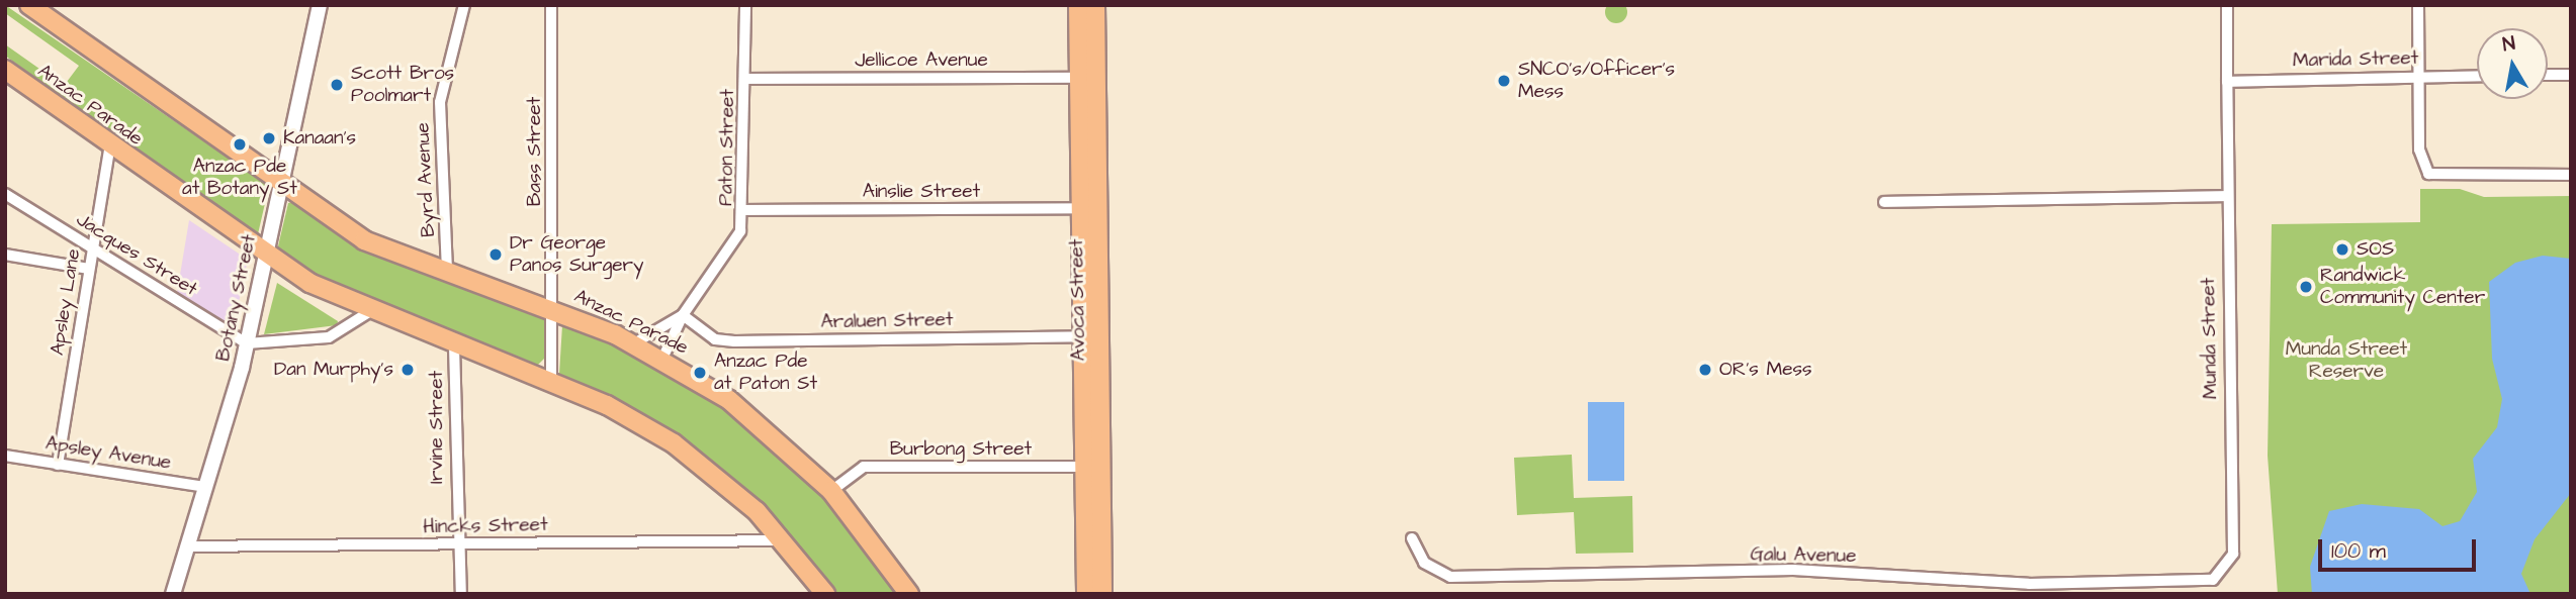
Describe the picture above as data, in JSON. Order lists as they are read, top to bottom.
{
  "streets": {
    "main road": ["Anzac Parade", "Avoca Street"],
    "street": [
      "Marida Street",
      "Jellicoe Avenue",
      "Paton Street",
      "Bass Street",
      "Byrd Avenue",
      "Ainslie Street",
      "Jacques Street",
      "Botany Street",
      "Apsley Lane",
      "Araluen Street",
      "Munda Street",
      "Irvine Street",
      "Burbong Street",
      "Apsley Avenue",
      "Hincks Street",
      "Galu Avenue"
    ]
  },
  "crossings": [
    ["Marida Street", "Munda Street"],
    ["Jellicoe Avenue", "Paton Street"],
    ["Jellicoe Avenue", "Avoca Street"],
    ["Anzac Parade", "Paton Street"],
    ["Anzac Parade", "Bass Street"],
    ["Anzac Parade", "Byrd Avenue"],
    ["Anzac Parade", "Botany Street"],
    ["Anzac Parade", "Apsley Lane"],
    ["Anzac Parade", "Irvine Street"],
    ["Anzac Parade", "Burbong Street"],
    ["Anzac Parade", "Hincks Street"],
    ["Paton Street", "Ainslie Street"],
    ["Paton Street", "Araluen Street"],
    ["Ainslie Street", "Avoca Street"],
    ["Jacques Street", "Botany Street"],
    ["Jacques Street", "Apsley Lane"],
    ["Botany Street", "Apsley Avenue"],
    ["Botany Street", "Hincks Street"],
    ["Avoca Street", "Araluen Street"],
    ["Avoca Street", "Burbong Street"],
    ["Apsley Lane", "Apsley Avenue"],
    ["Munda Street", "Galu Avenue"],
    ["Irvine Street", "Hincks Street"]
  ],
  "parks": ["Munda Street Reserve"],
  "places": [
    "SNCO's/Officer's Mess",
    "Scott Bros Poolmart",
    "Kanaan's",
    "Anzac Pde at Botany St",
    "SOS",
    "Dr George Panos Surgery",
    "Randwick Community Center",
    "Dan Murphy's",
    "OR's Mess",
    "Anzac Pde at Paton St"
  ],
  "scale_bar": "100 m",
  "north": "top"
}
